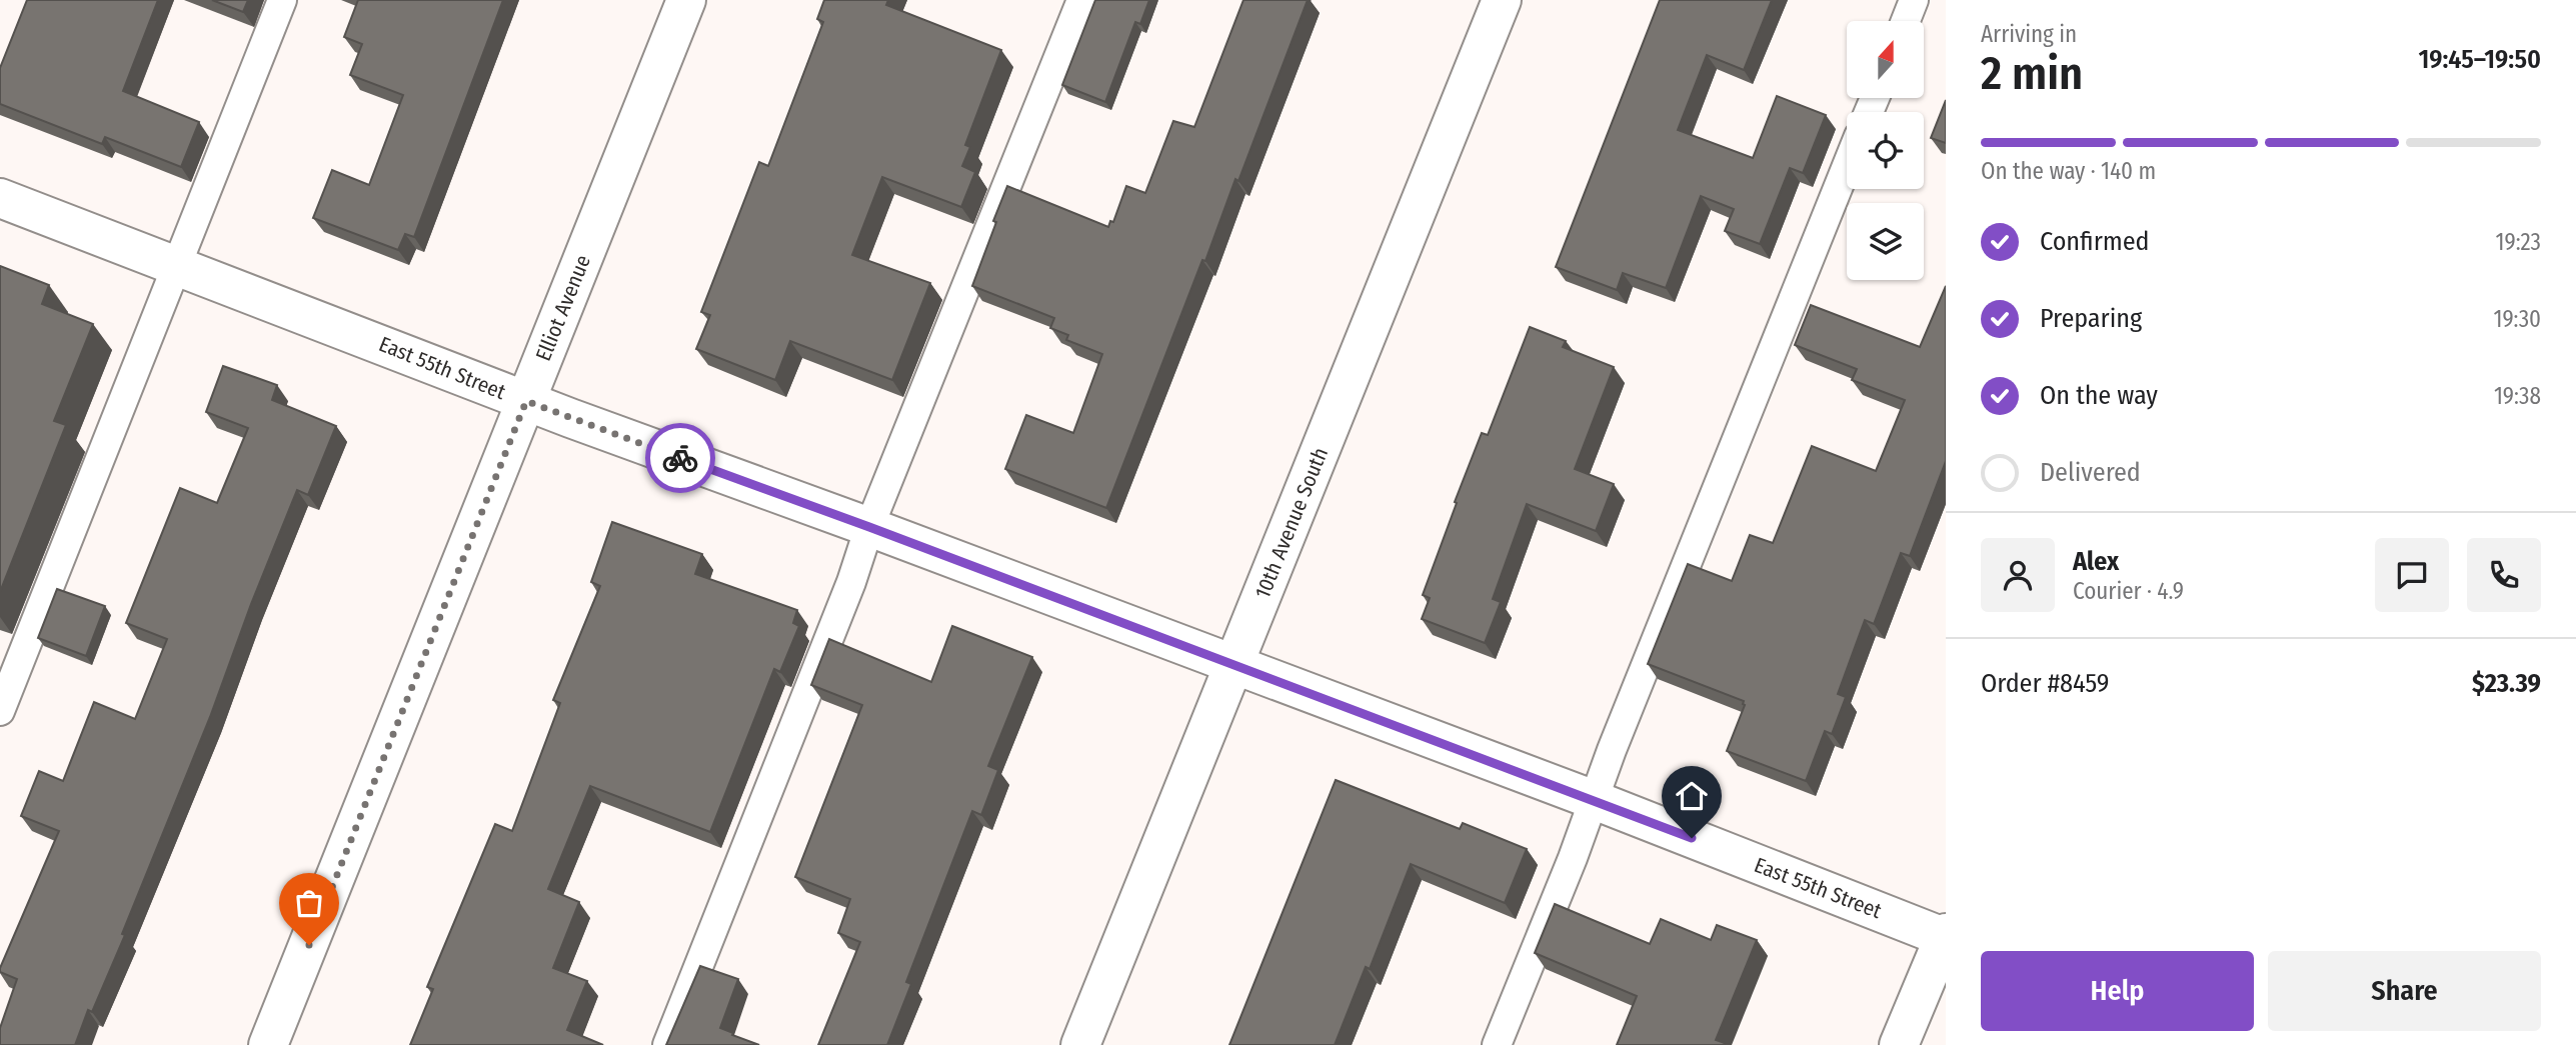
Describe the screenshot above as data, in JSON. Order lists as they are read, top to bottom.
{
  "streets": {
    "street": ["Elliot Avenue", "East 55th Street", "10th Avenue South"]
  },
  "crossings": [
    ["Elliot Avenue", "East 55th Street"],
    ["East 55th Street", "10th Avenue South"]
  ],
  "north": "top",
  "page": {
    "heading": ["2 min", "Arriving in", "19:45–19:50"],
    "panel": [
      "Alex",
      "Courier · 4.9",
      "Order #8459",
      "$23.39"
    ],
    "bar": "On the way · 140 m",
    "list": [
      ["Confirmed", "19:23"],
      ["Preparing", "19:30"],
      ["On the way", "19:38"],
      "Delivered"
    ],
    "buttons": ["Help", "Share"]
  }
}
